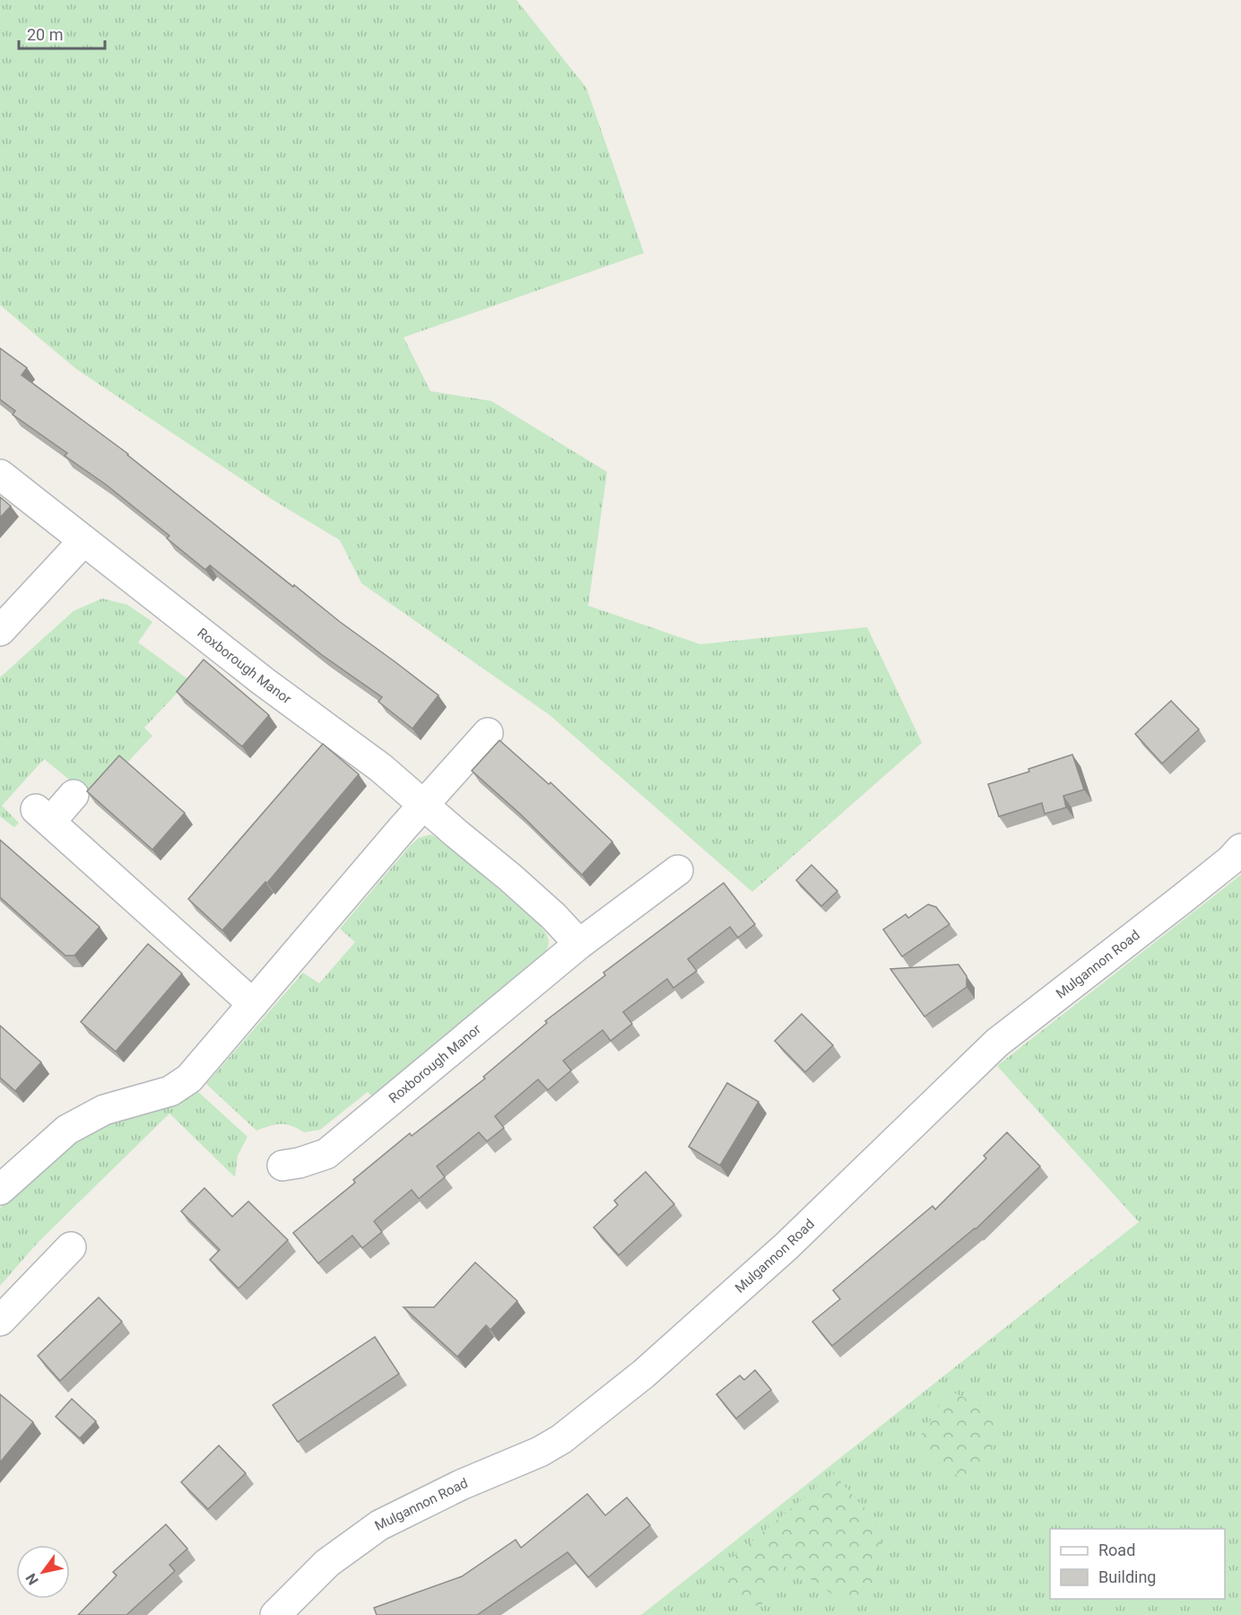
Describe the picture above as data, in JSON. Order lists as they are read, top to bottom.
{
  "streets": {
    "street": ["Roxborough Manor", "Mulgannon Road"]
  },
  "legend": ["Road", "Building"],
  "scale_bar": "20 m",
  "north": "bottom left"
}
